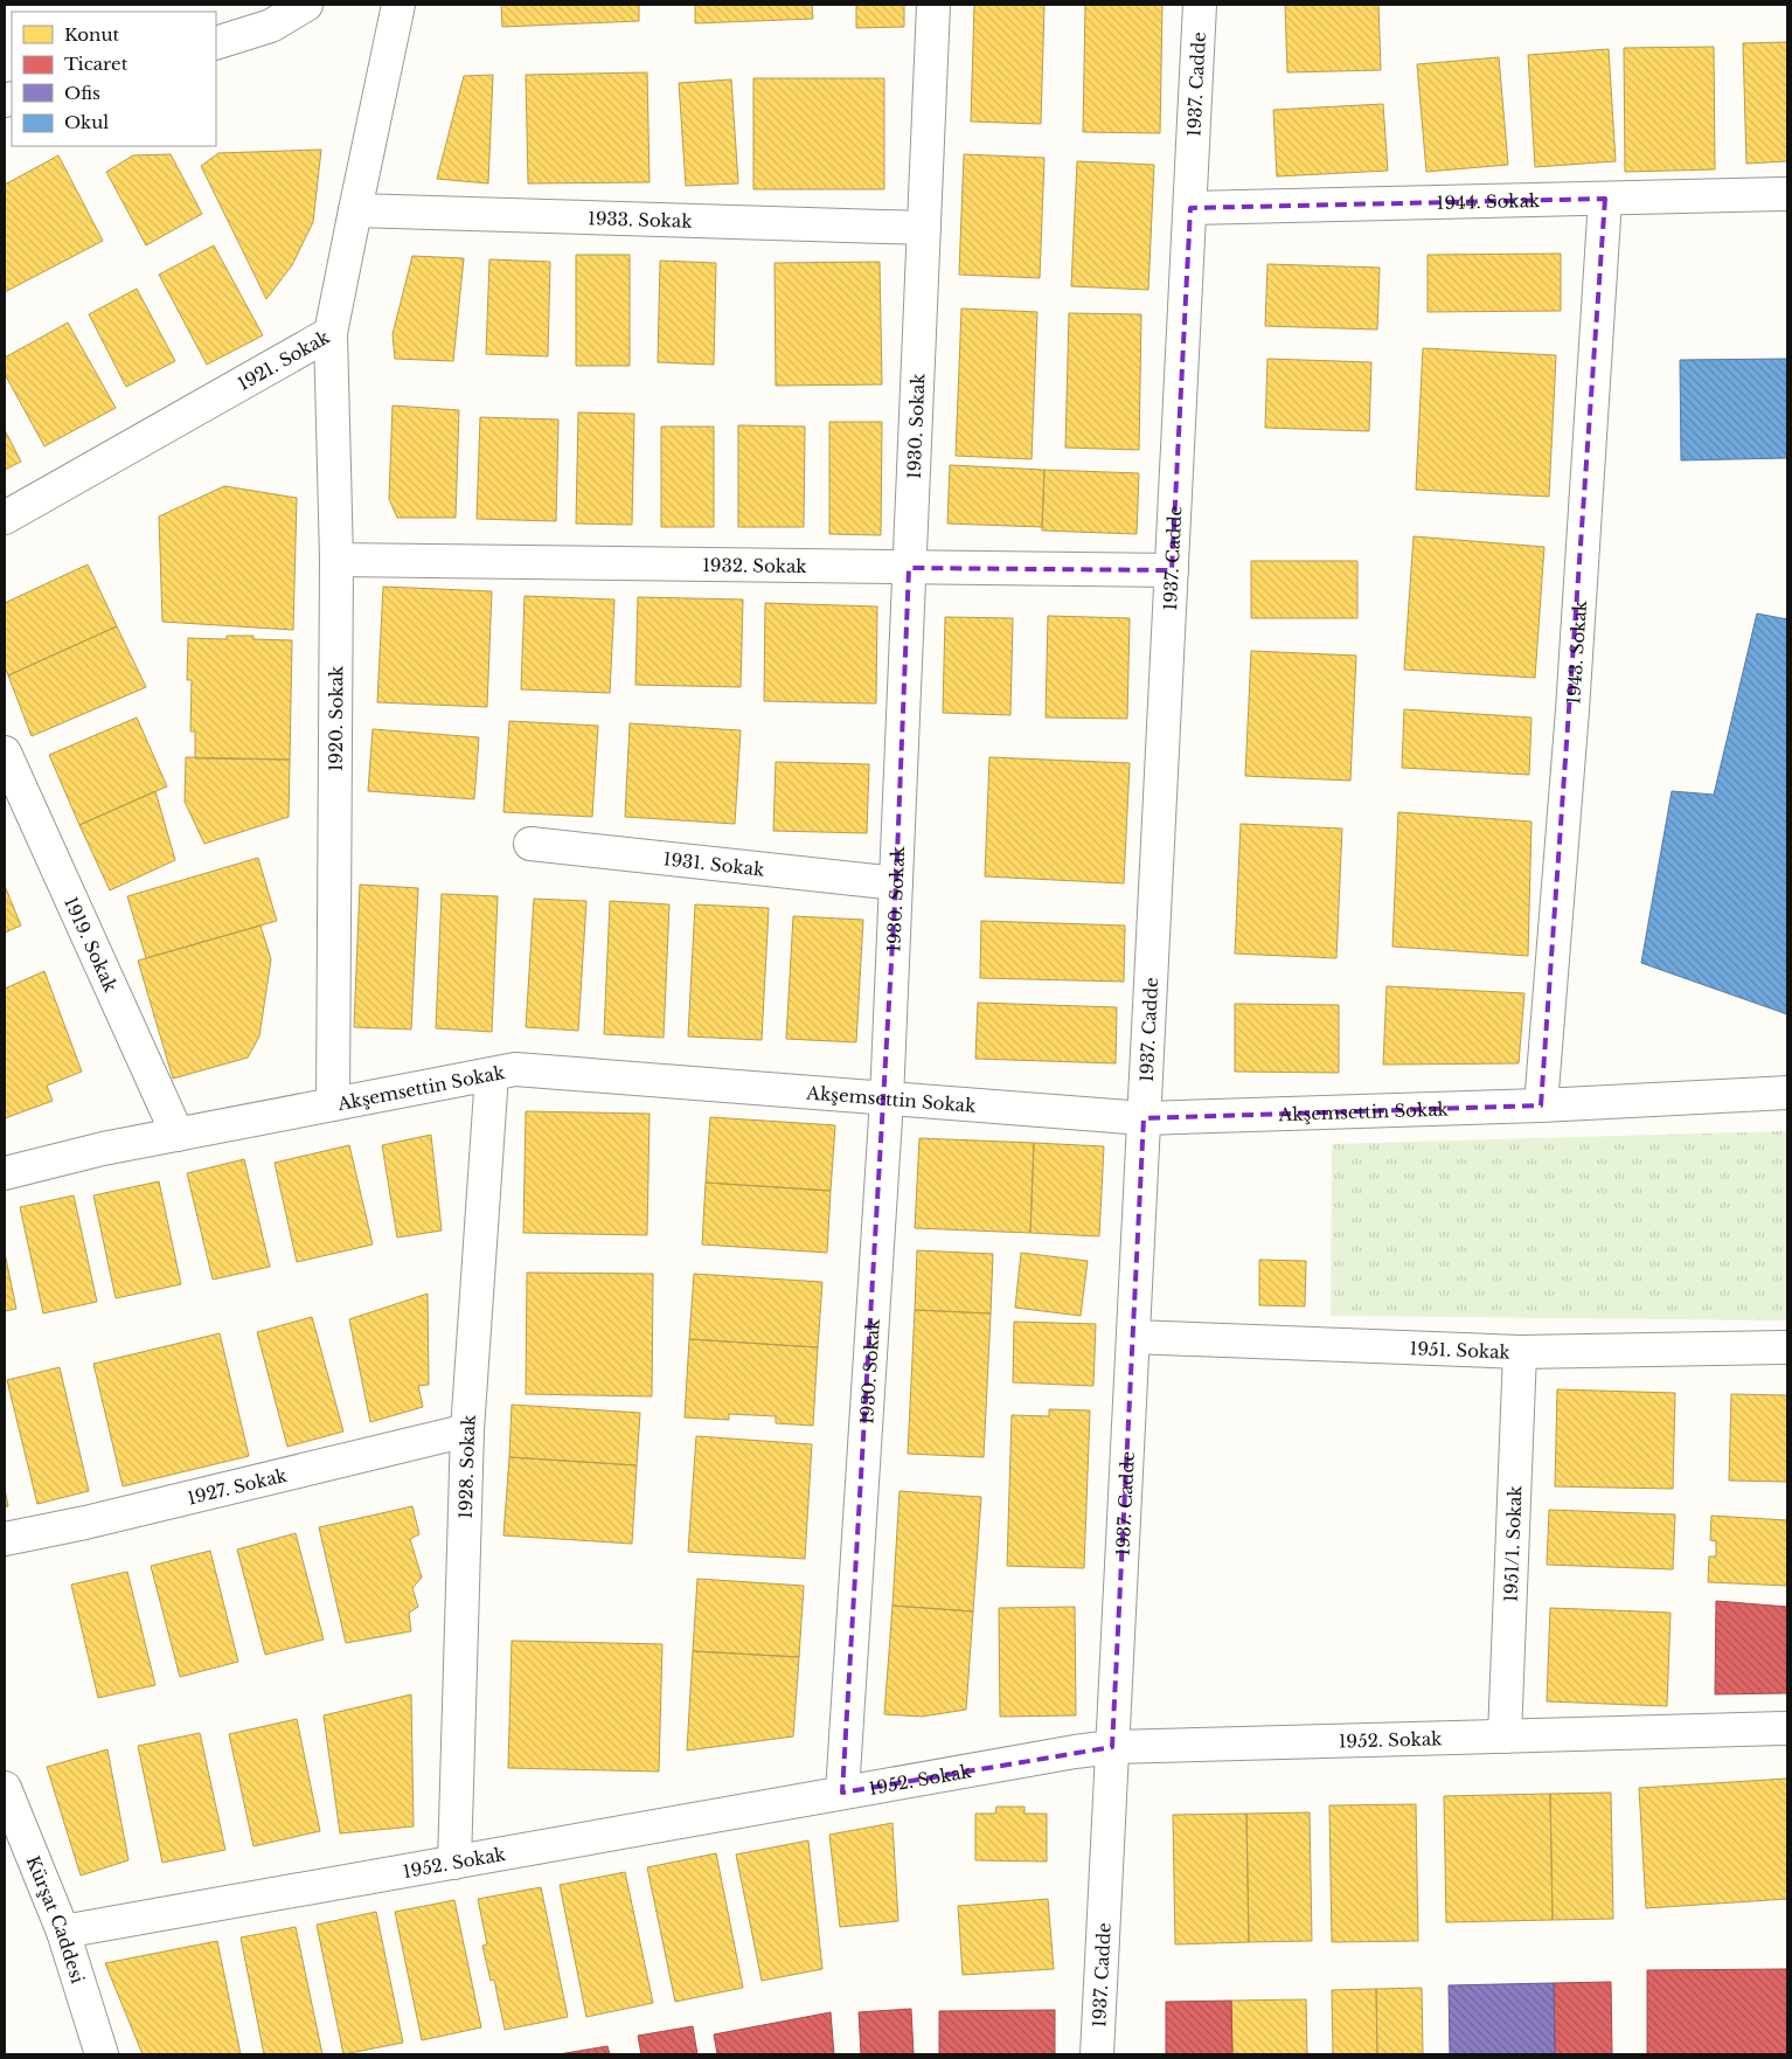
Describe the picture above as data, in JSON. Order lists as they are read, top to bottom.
{
  "streets": {
    "street": [
      "1937. Cadde",
      "1944. Sokak",
      "1933. Sokak",
      "1921. Sokak",
      "1930. Sokak",
      "1932. Sokak",
      "1943. Sokak",
      "1920. Sokak",
      "1931. Sokak",
      "1919. Sokak",
      "Akşemsettin Sokak",
      "1951. Sokak",
      "1928. Sokak",
      "1927. Sokak",
      "1951/1. Sokak",
      "1952. Sokak",
      "Kürşat Caddesi"
    ]
  },
  "crossings": [
    ["1937. Cadde", "1944. Sokak"],
    ["1937. Cadde", "1932. Sokak"],
    ["1937. Cadde", "Akşemsettin Sokak"],
    ["1937. Cadde", "1951. Sokak"],
    ["1937. Cadde", "1952. Sokak"],
    ["1944. Sokak", "1943. Sokak"],
    ["1933. Sokak", "1921. Sokak"],
    ["1933. Sokak", "1930. Sokak"],
    ["1921. Sokak", "1920. Sokak"],
    ["1930. Sokak", "1932. Sokak"],
    ["1930. Sokak", "1931. Sokak"],
    ["1930. Sokak", "Akşemsettin Sokak"],
    ["1930. Sokak", "1952. Sokak"],
    ["1932. Sokak", "1920. Sokak"],
    ["1943. Sokak", "Akşemsettin Sokak"],
    ["1920. Sokak", "Akşemsettin Sokak"],
    ["1919. Sokak", "Akşemsettin Sokak"],
    ["Akşemsettin Sokak", "1928. Sokak"],
    ["1951. Sokak", "1951/1. Sokak"],
    ["1928. Sokak", "1927. Sokak"],
    ["1928. Sokak", "1952. Sokak"],
    ["1951/1. Sokak", "1952. Sokak"],
    ["1952. Sokak", "Kürşat Caddesi"]
  ],
  "legend": [
    "Konut",
    "Ticaret",
    "Ofis",
    "Okul"
  ]
}
